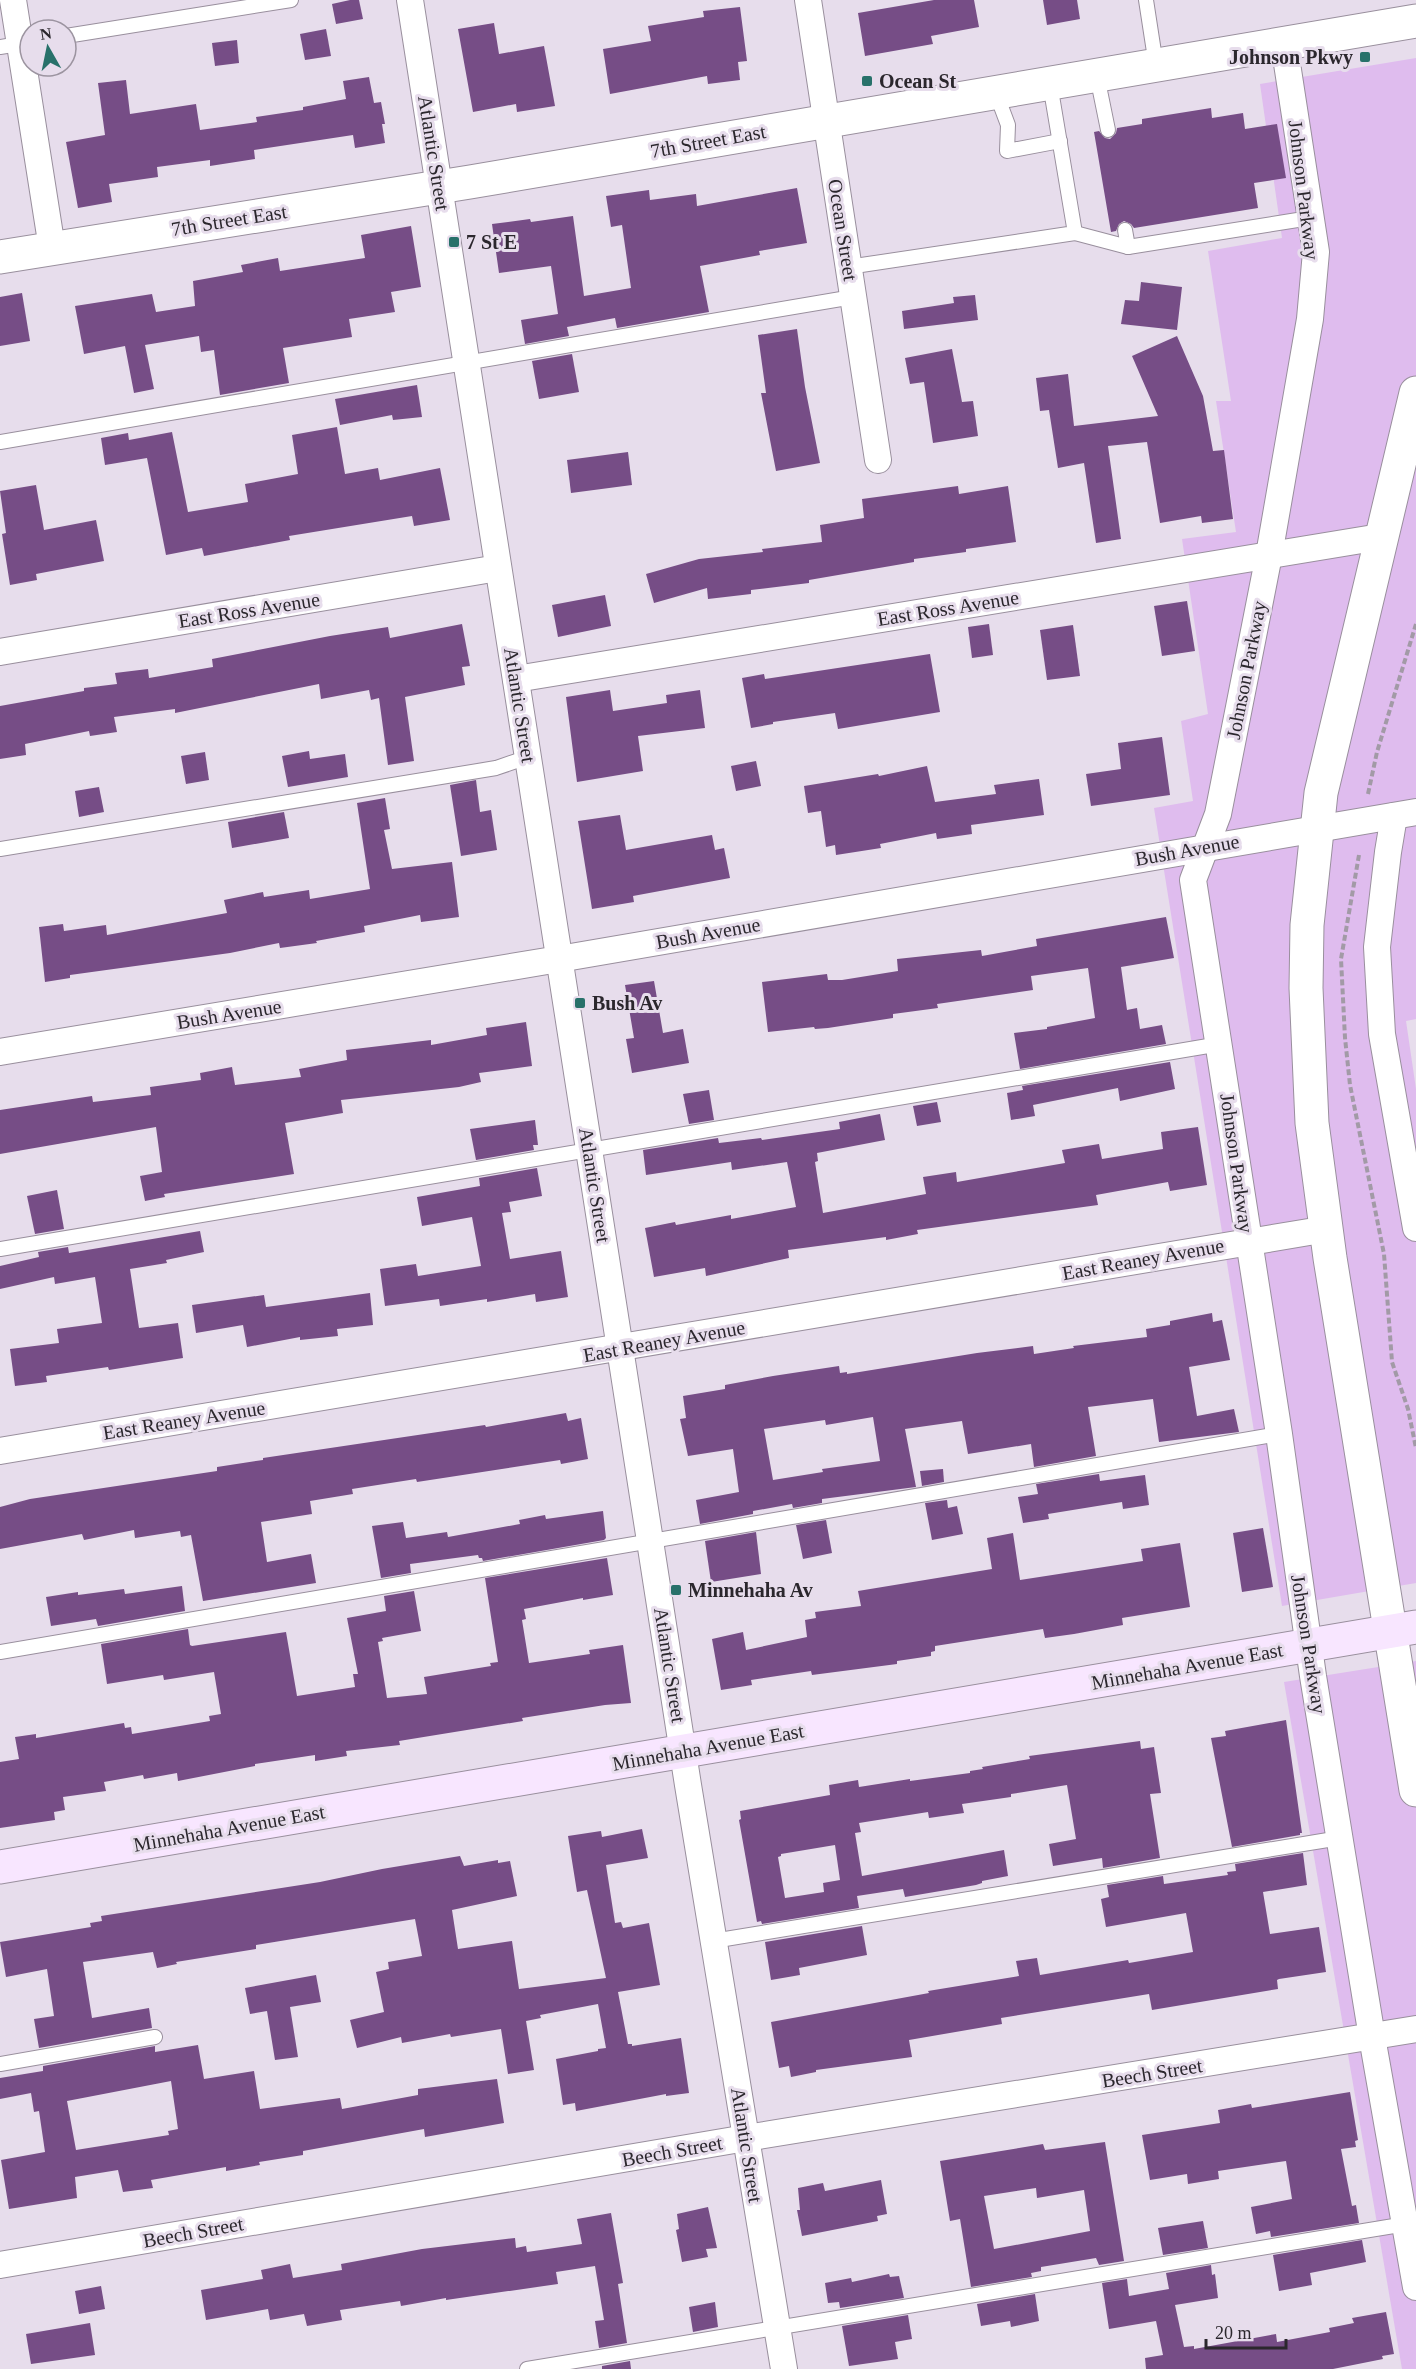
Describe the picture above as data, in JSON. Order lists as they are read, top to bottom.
{
  "streets": {
    "main road": ["Minnehaha Avenue East"],
    "street": [
      "7th Street East",
      "Atlantic Street",
      "Johnson Parkway",
      "Ocean Street",
      "East Ross Avenue",
      "Bush Avenue",
      "East Reaney Avenue",
      "Beech Street"
    ]
  },
  "crossings": [
    ["7th Street East", "Atlantic Street"],
    ["7th Street East", "Johnson Parkway"],
    ["7th Street East", "Ocean Street"],
    ["Atlantic Street", "East Ross Avenue"],
    ["Atlantic Street", "Bush Avenue"],
    ["Atlantic Street", "East Reaney Avenue"],
    ["Atlantic Street", "Minnehaha Avenue East"],
    ["Atlantic Street", "Beech Street"],
    ["Johnson Parkway", "East Ross Avenue"],
    ["Johnson Parkway", "Bush Avenue"],
    ["Johnson Parkway", "East Reaney Avenue"],
    ["Johnson Parkway", "Minnehaha Avenue East"],
    ["Johnson Parkway", "Beech Street"]
  ],
  "places": {
    "transit": [
      "Johnson Pkwy",
      "Ocean St",
      "7 St E",
      "Bush Av",
      "Minnehaha Av"
    ]
  },
  "scale_bar": "20 m",
  "north": "top"
}
